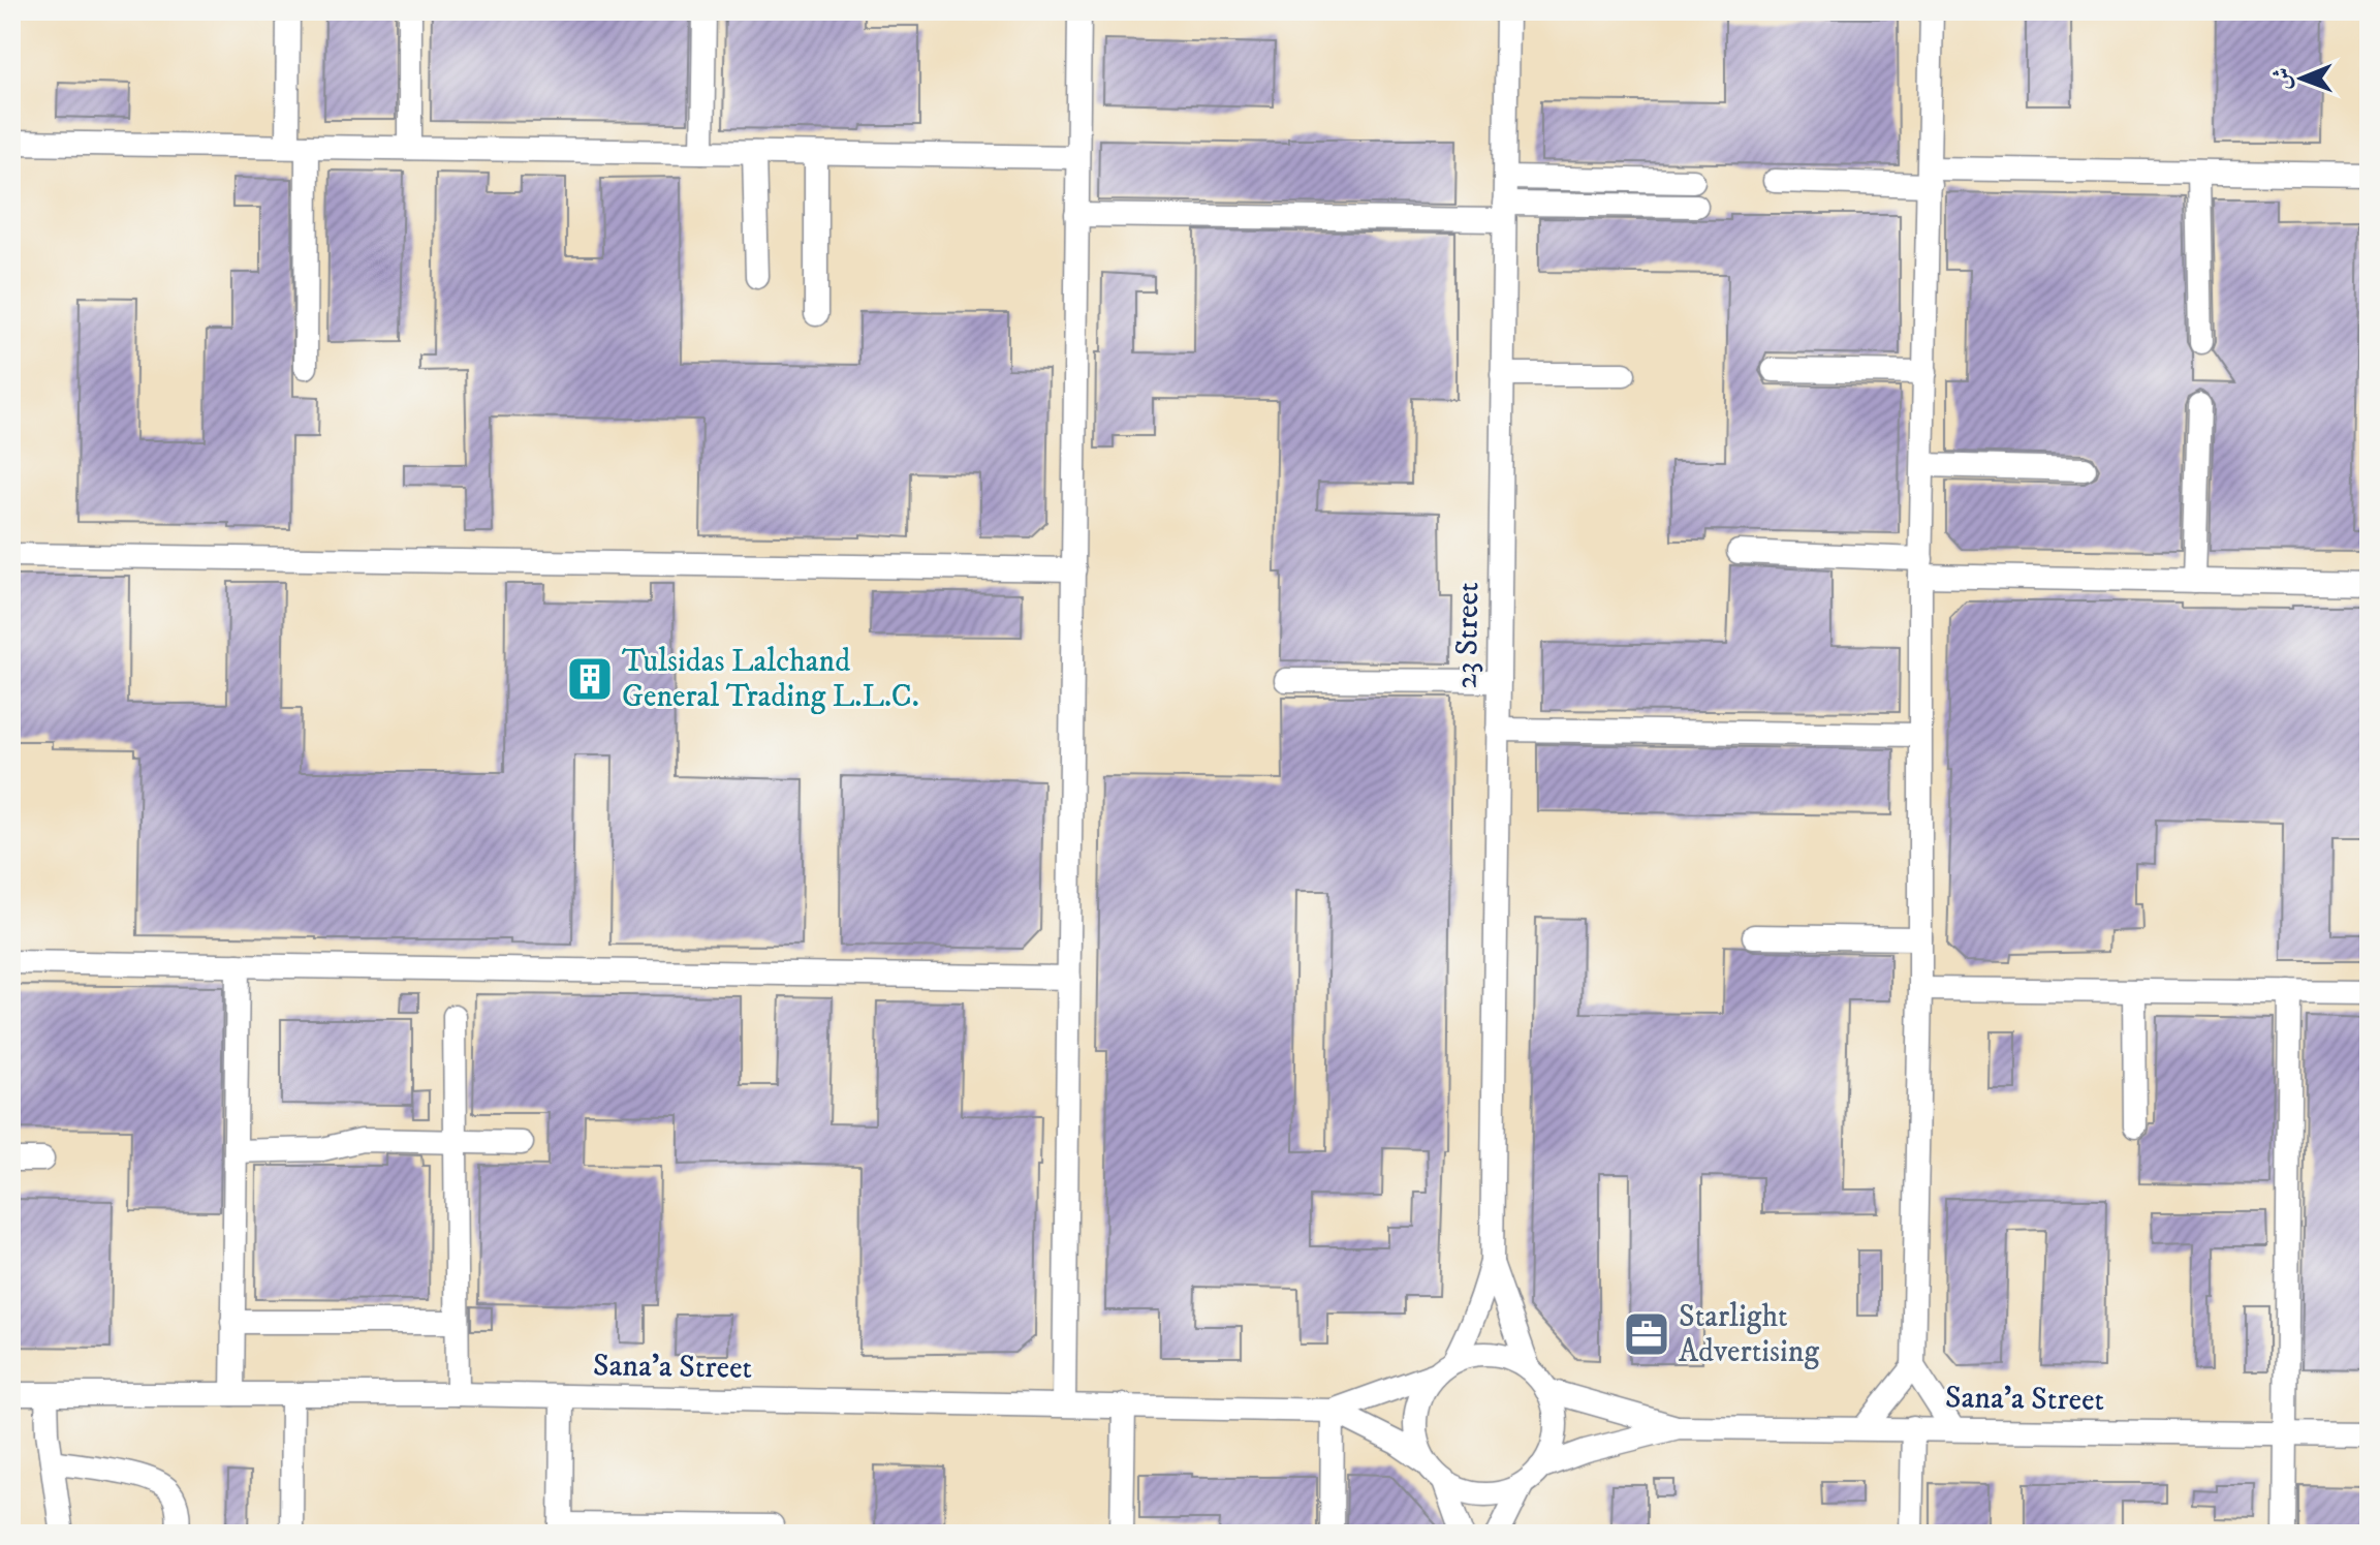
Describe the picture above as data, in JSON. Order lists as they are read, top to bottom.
{
  "streets": {
    "street": ["23 Street", "Sana'a Street"]
  },
  "crossings": [
    ["23 Street", "Sana'a Street"]
  ],
  "places": {
    "building": ["Tulsidas Lalchand General Trading L.L.C."],
    "office": ["Starlight Advertising"]
  },
  "north": "left"
}
